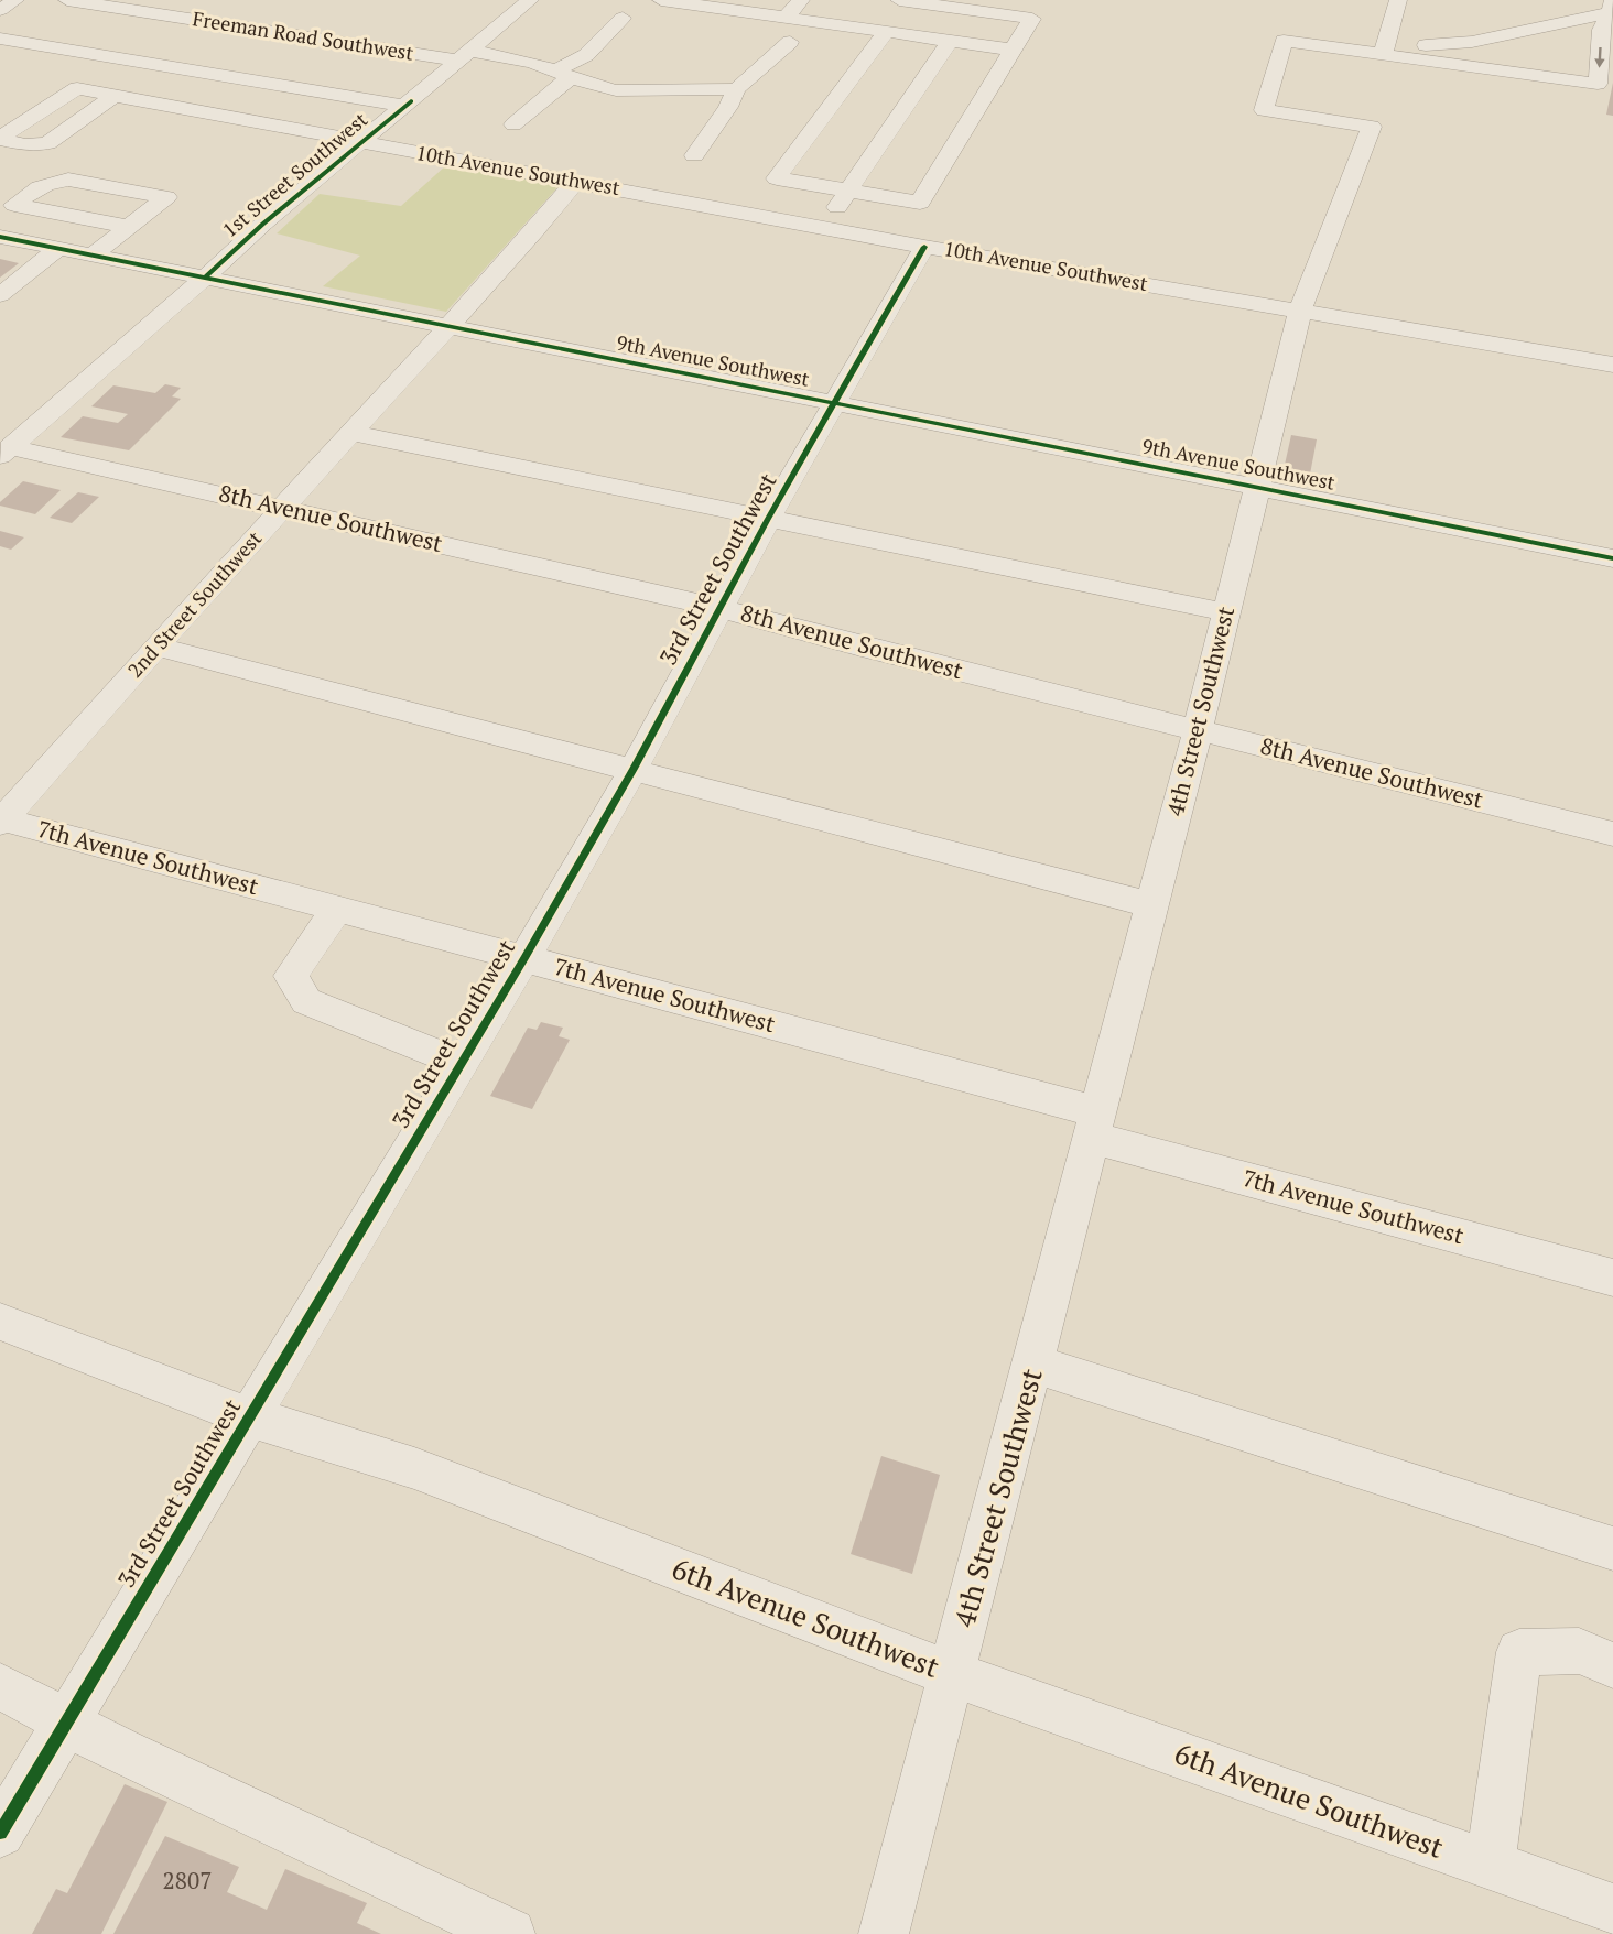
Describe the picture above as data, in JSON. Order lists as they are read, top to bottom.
{
  "streets": {
    "street": [
      "Freeman Road Southwest",
      "10th Avenue Southwest",
      "1st Street Southwest",
      "9th Avenue Southwest",
      "8th Avenue Southwest",
      "3rd Street Southwest",
      "2nd Street Southwest",
      "4th Street Southwest",
      "7th Avenue Southwest",
      "6th Avenue Southwest"
    ]
  },
  "crossings": [
    ["Freeman Road Southwest", "1st Street Southwest"],
    ["10th Avenue Southwest", "1st Street Southwest"],
    ["10th Avenue Southwest", "3rd Street Southwest"],
    ["10th Avenue Southwest", "2nd Street Southwest"],
    ["10th Avenue Southwest", "4th Street Southwest"],
    ["1st Street Southwest", "9th Avenue Southwest"],
    ["1st Street Southwest", "8th Avenue Southwest"],
    ["9th Avenue Southwest", "3rd Street Southwest"],
    ["9th Avenue Southwest", "2nd Street Southwest"],
    ["9th Avenue Southwest", "4th Street Southwest"],
    ["8th Avenue Southwest", "3rd Street Southwest"],
    ["8th Avenue Southwest", "2nd Street Southwest"],
    ["8th Avenue Southwest", "4th Street Southwest"],
    ["3rd Street Southwest", "7th Avenue Southwest"],
    ["3rd Street Southwest", "6th Avenue Southwest"],
    ["2nd Street Southwest", "7th Avenue Southwest"],
    ["4th Street Southwest", "7th Avenue Southwest"],
    ["4th Street Southwest", "6th Avenue Southwest"]
  ],
  "house_numbers": ["2807"]
}
